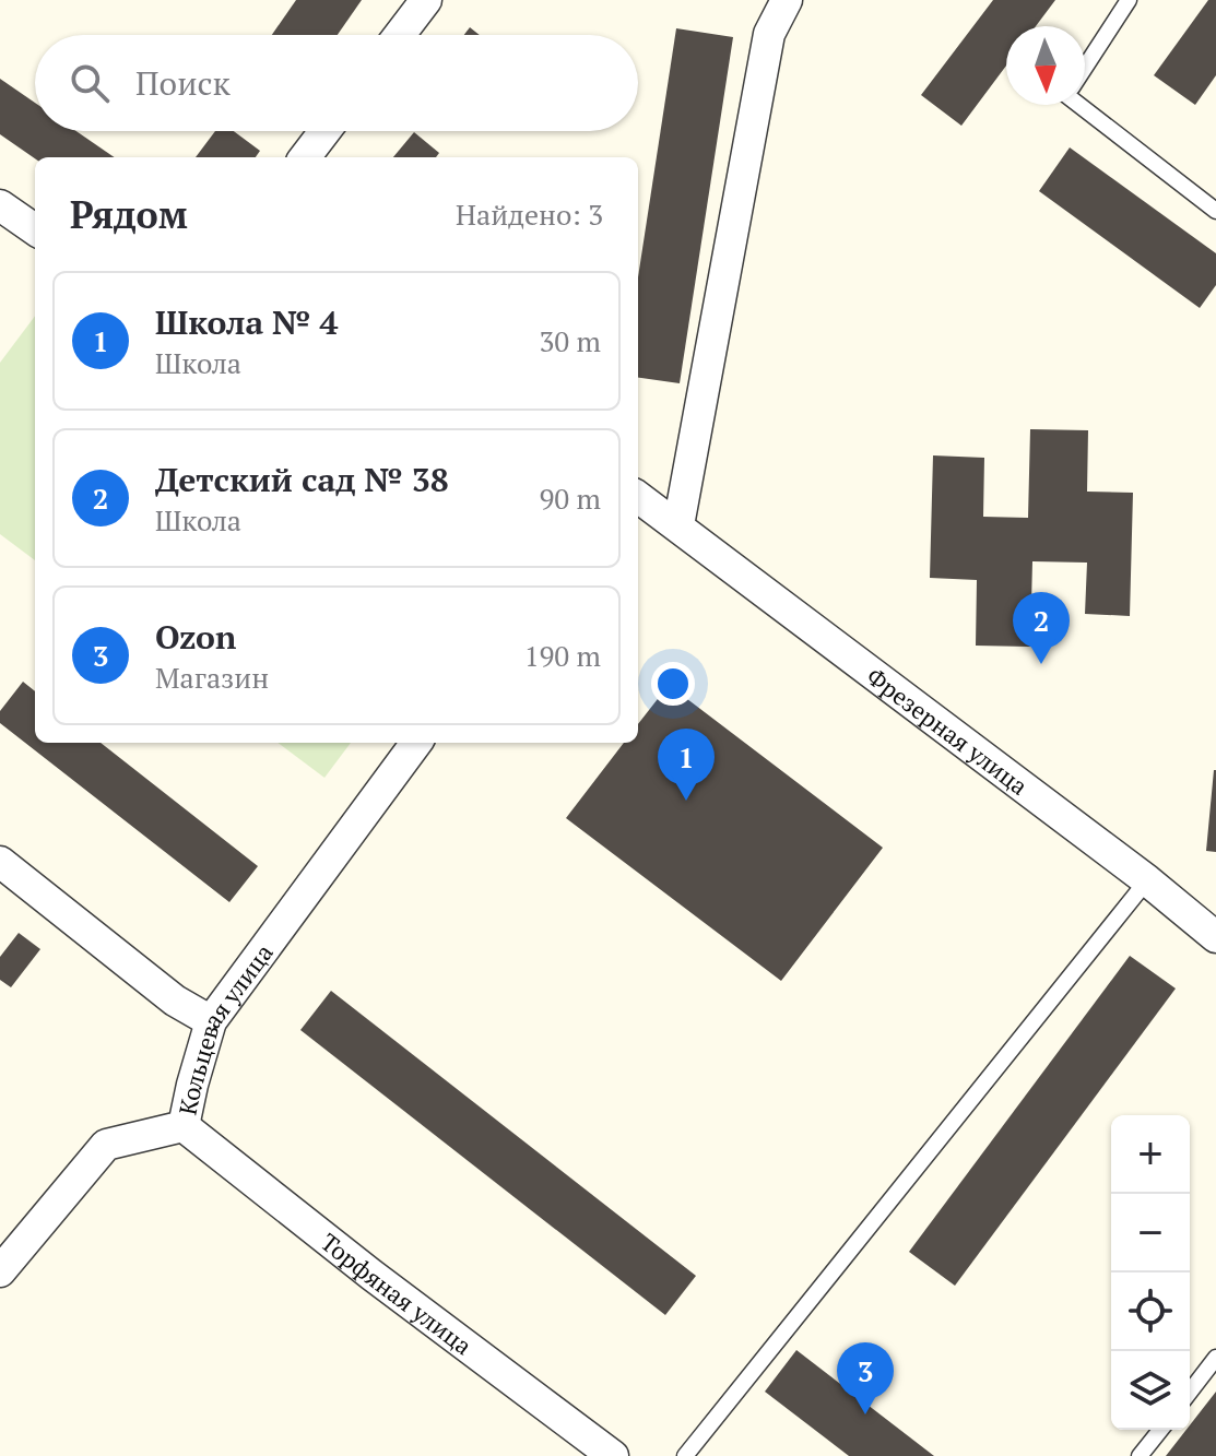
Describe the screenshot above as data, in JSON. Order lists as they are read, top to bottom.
{
  "streets": {
    "street": ["Фрезерная улица", "Кольцевая улица", "Торфяная улица"]
  },
  "crossings": [
    ["Кольцевая улица", "Торфяная улица"]
  ],
  "north": "bottom",
  "page": {
    "search": "Поиск",
    "heading": ["Рядом", "Найдено: 3"],
    "list": [
      {
        "mark": "1",
        "name": "Школа № 4",
        "note": "Школа",
        "value": "30 m"
      },
      {
        "mark": "2",
        "name": "Детский сад № 38",
        "note": "Школа",
        "value": "90 m"
      },
      {
        "mark": "3",
        "name": "Ozon",
        "note": "Магазин",
        "value": "190 m"
      }
    ],
    "pins": ["2", "1", "3"],
    "map_buttons": ["+", "−"]
  }
}
